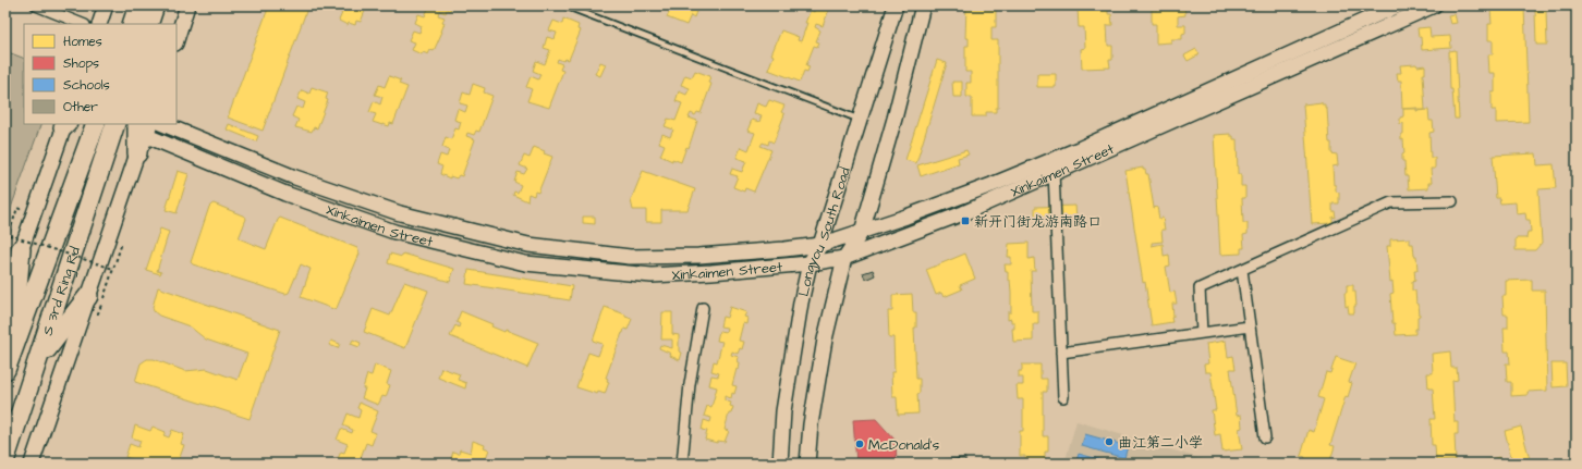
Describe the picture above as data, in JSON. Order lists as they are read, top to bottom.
{
  "streets": {
    "highway": ["S 3rd Ring Rd"],
    "street": ["Xinkaimen Street", "Longyou South Road"]
  },
  "crossings": [
    ["Xinkaimen Street", "Longyou South Road"]
  ],
  "places": {
    "transit": ["新开门街龙游南路口"],
    "other": ["曲江第二小学", "McDonald's"]
  },
  "legend": [
    "Homes",
    "Shops",
    "Schools",
    "Other"
  ]
}
